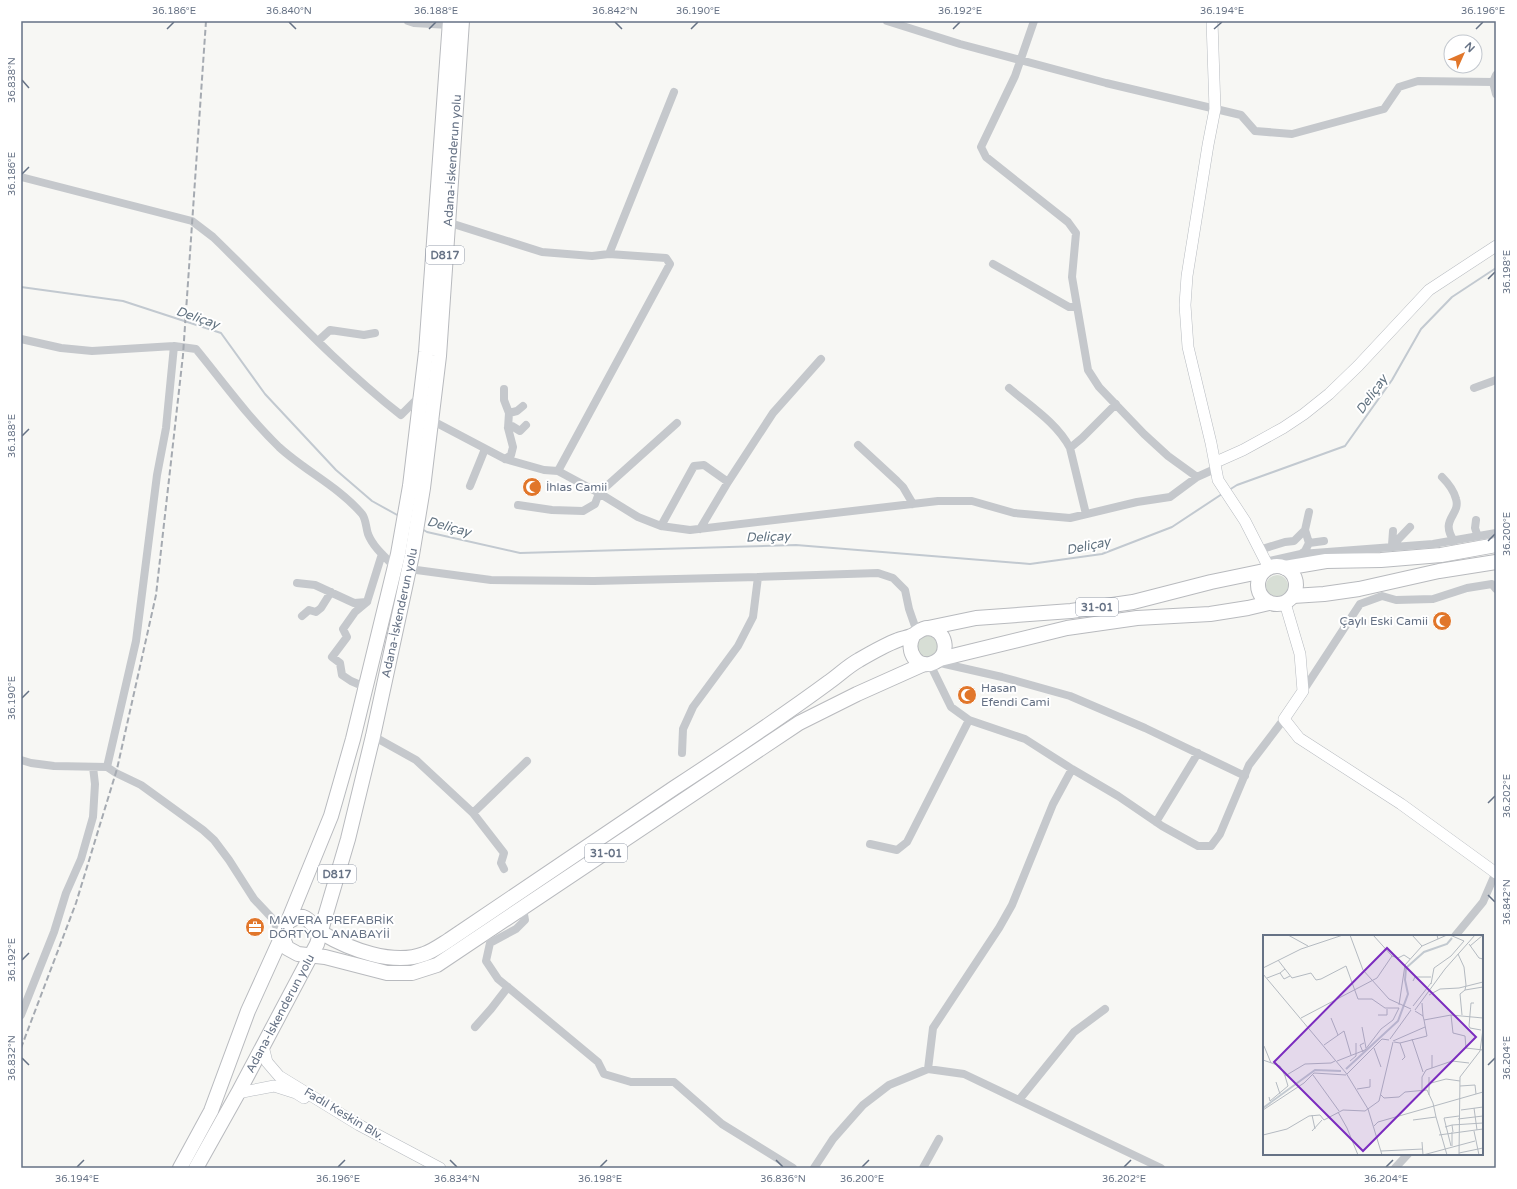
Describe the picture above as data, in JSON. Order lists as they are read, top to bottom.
{
  "streets": {
    "highway": ["Adana-İskenderun yolu", "D817", "31-01"],
    "street": ["Fadıl Keskin Blv."]
  },
  "crossings": [
    ["Adana-İskenderun yolu", "D817"],
    ["Adana-İskenderun yolu", "31-01"],
    ["Adana-İskenderun yolu", "Fadıl Keskin Blv."]
  ],
  "water": ["Deliçay"],
  "places": {
    "mosque": ["İhlas Camii", "Çaylı Eski Camii", "Hasan Efendi Cami"],
    "office": ["MAVERA PREFABRİK DÖRTYOL ANABAYİİ"]
  },
  "north": "top right",
  "coordinates": [
    "36.186°E",
    "36.840°N",
    "36.188°E",
    "36.842°N",
    "36.190°E",
    "36.192°E",
    "36.194°E",
    "36.196°E",
    "36.838°N",
    "36.198°E",
    "36.200°E",
    "36.202°E",
    "36.832°N",
    "36.204°E",
    "36.834°N",
    "36.836°N"
  ]
}
